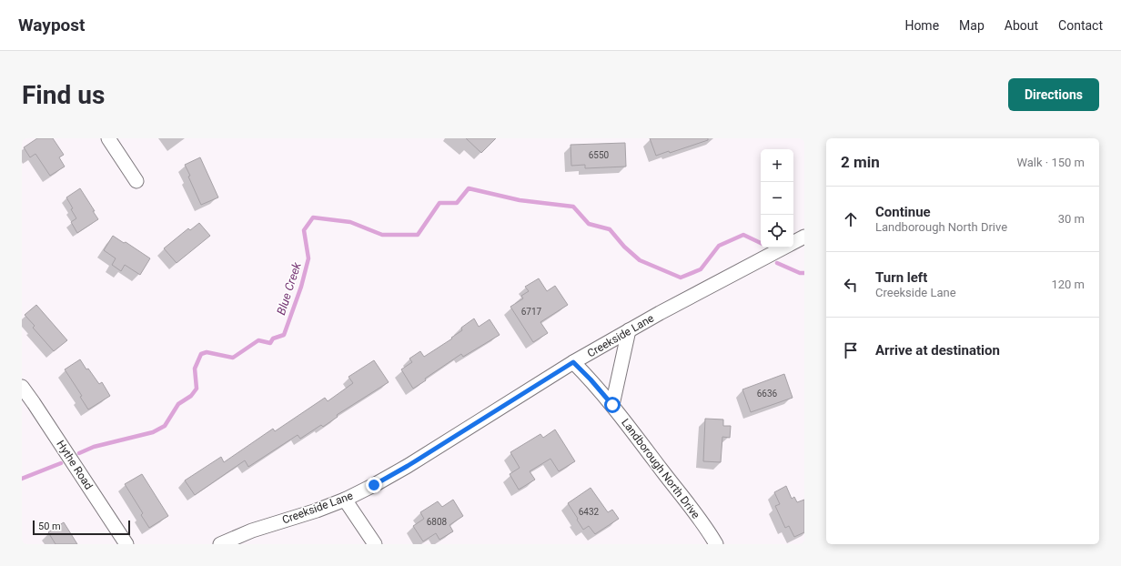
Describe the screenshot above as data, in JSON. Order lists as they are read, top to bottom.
{
  "streets": {
    "street": ["Creekside Lane", "Hythe Road", "Landborough North Drive"]
  },
  "crossings": [
    ["Creekside Lane", "Landborough North Drive"]
  ],
  "water": ["Blue Creek"],
  "house_numbers": [
    "6550",
    "6717",
    "6636",
    "6432",
    "6808"
  ],
  "scale_bar": "50 m",
  "page": {
    "header": "Waypost",
    "nav": [
      "Home",
      "Map",
      "About",
      "Contact"
    ],
    "buttons": "Directions",
    "title": "Find us",
    "heading": ["2 min", "Walk · 150 m"],
    "map_buttons": ["+", "−"],
    "list": [
      ["Continue", "Landborough North Drive", "30 m"],
      ["Turn left", "Creekside Lane", "120 m"],
      "Arrive at destination"
    ],
    "scale": "50 m"
  }
}
